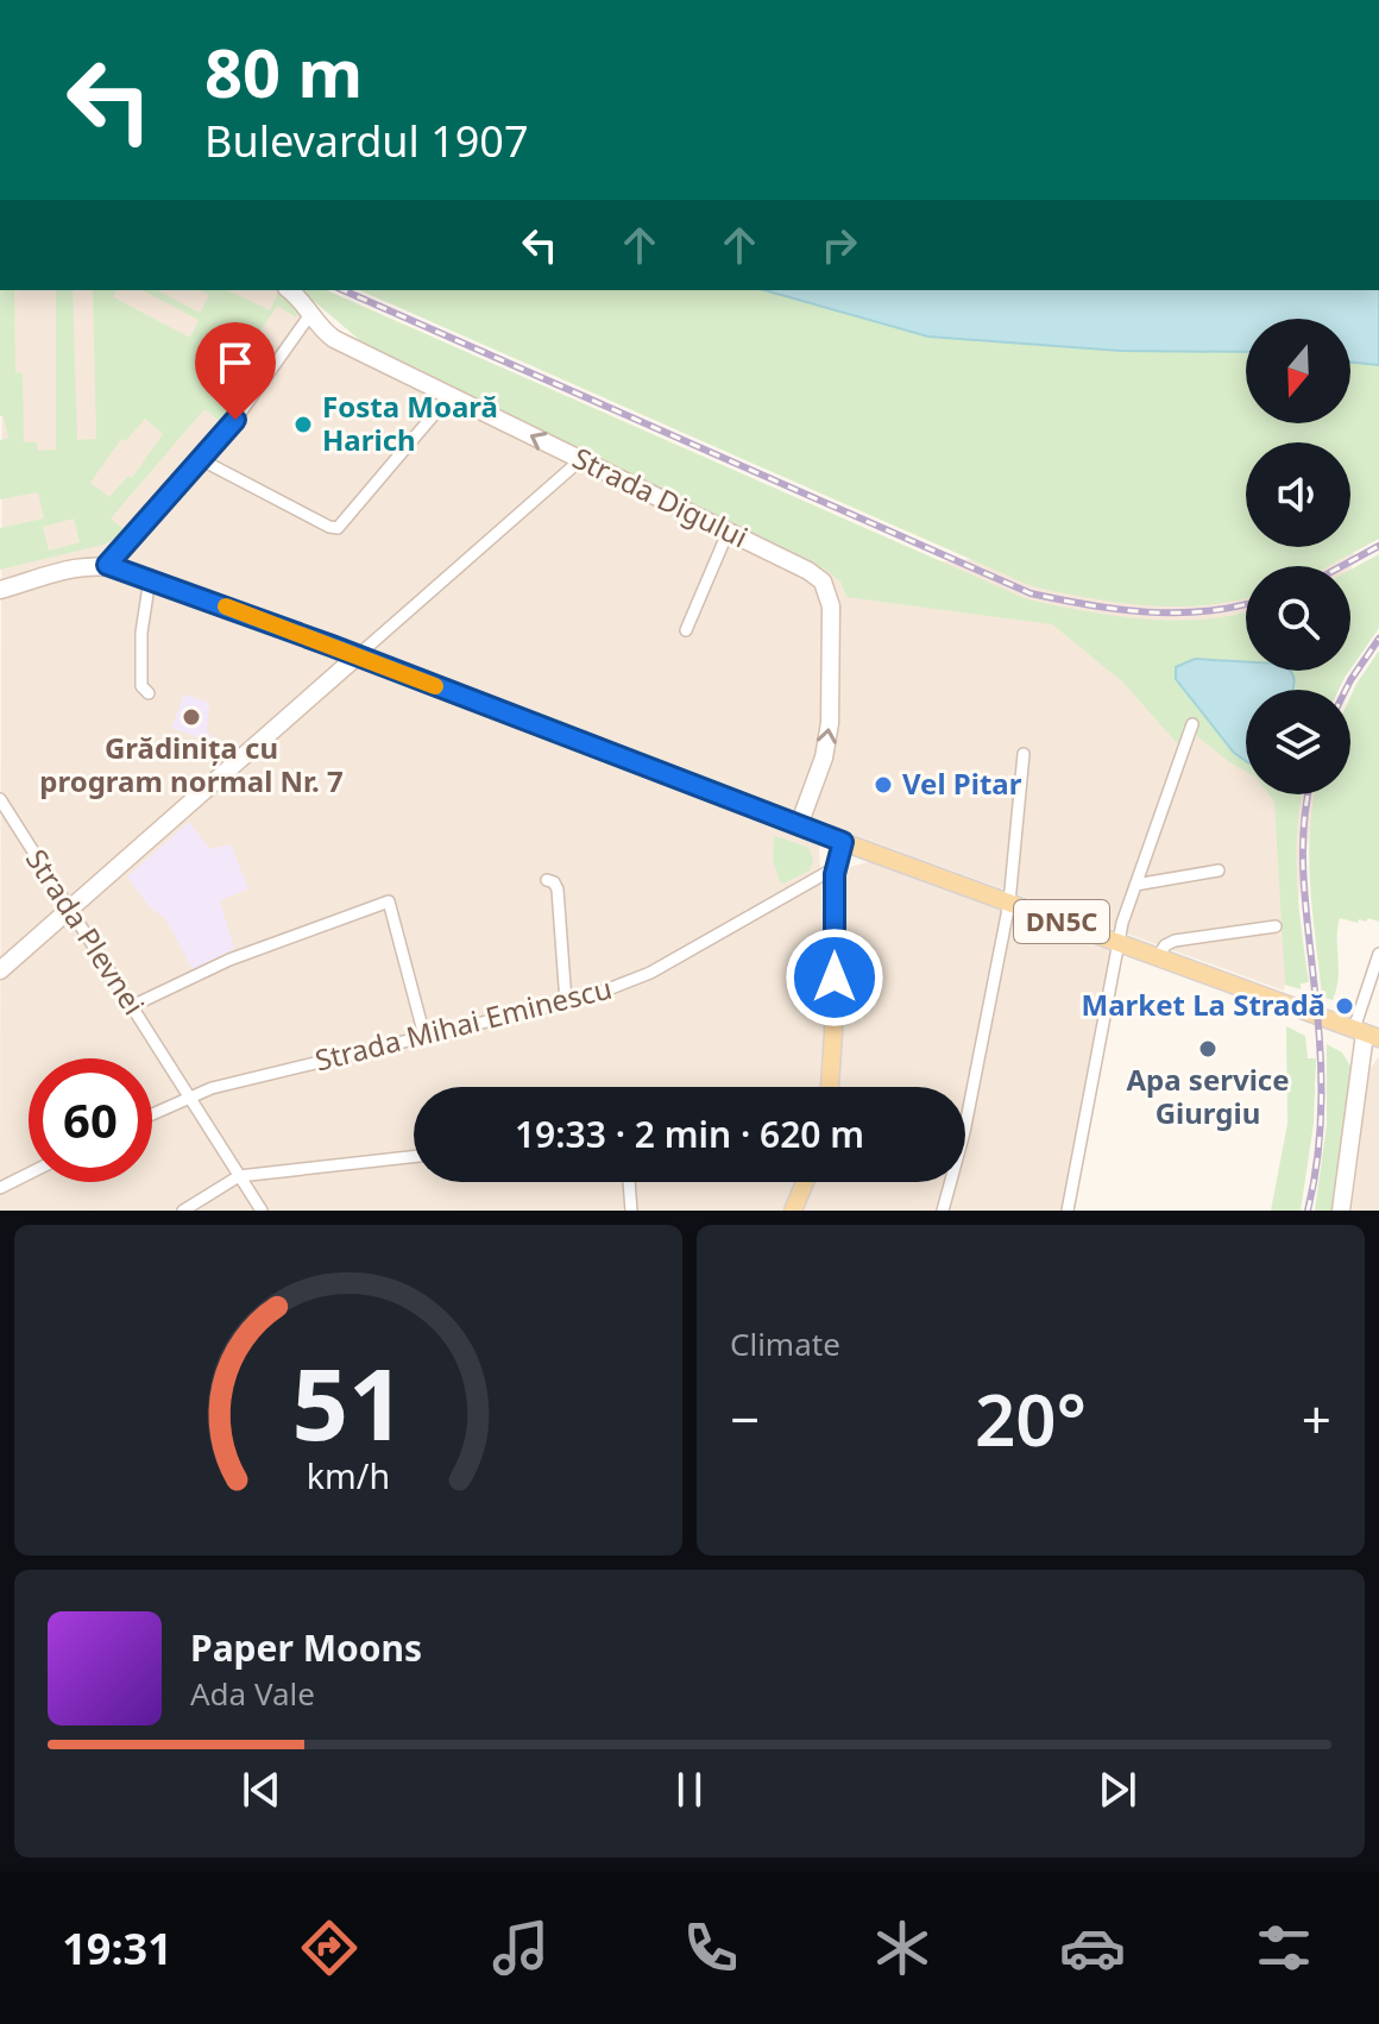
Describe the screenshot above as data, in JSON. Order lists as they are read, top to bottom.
{
  "streets": {
    "main road": ["DN5C"],
    "street": ["Strada Digului", "Strada Plevnei", "Strada Mihai Eminescu"]
  },
  "crossings": [
    ["Strada Plevnei", "Strada Mihai Eminescu"]
  ],
  "one_way": ["Strada Digului"],
  "places": [
    "Fosta Moară Harich",
    "Grădinița cu program normal Nr. 7",
    "Vel Pitar",
    "Market La Stradă",
    "Apa service Giurgiu"
  ],
  "north": "bottom",
  "page": {
    "turn": ["80 m", "Bulevardul 1907"],
    "limit": "60",
    "trip": "19:33 · 2 min · 620 m",
    "tile": "Climate",
    "heat": ["−", "20°", "+"],
    "song": ["Paper Moons", "Ada Vale"],
    "tabs": "19:31",
    "gauge": ["51", "km/h"]
  }
}
